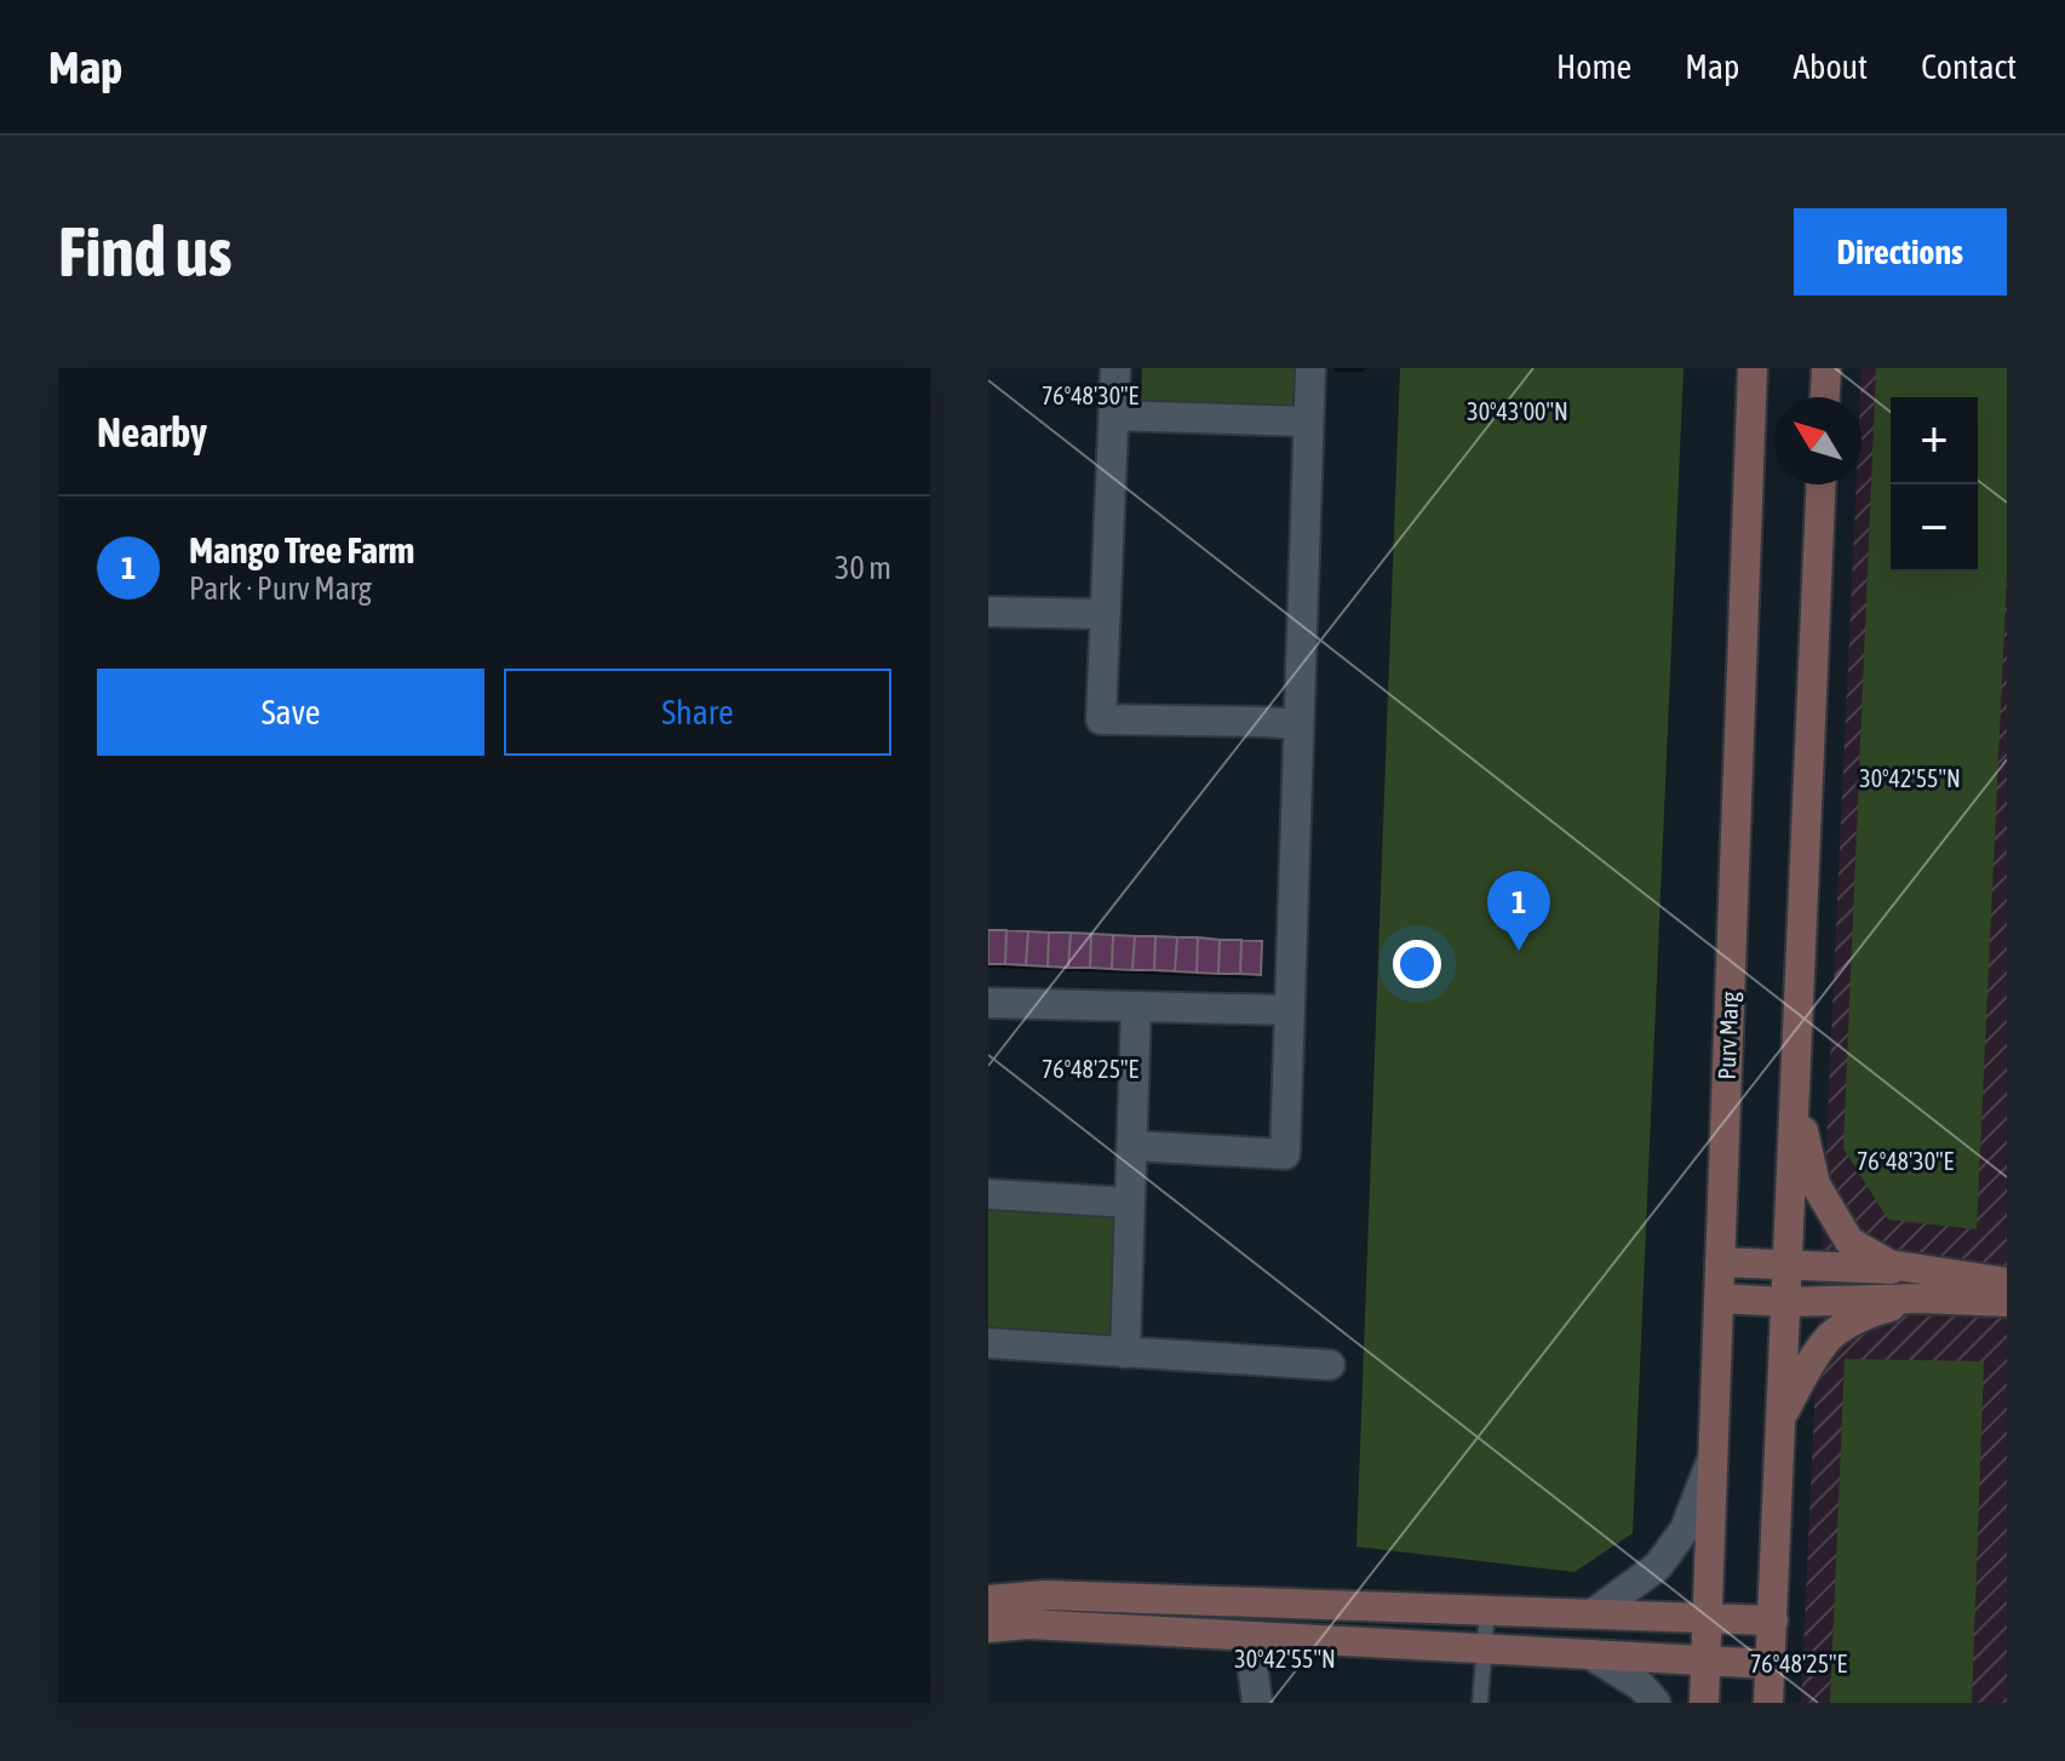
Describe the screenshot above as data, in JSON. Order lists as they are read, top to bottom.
{
  "streets": {
    "main road": ["Purv Marg"]
  },
  "north": "top left",
  "page": {
    "header": "Map",
    "nav": [
      "Home",
      "Map",
      "About",
      "Contact"
    ],
    "buttons": [
      "Directions",
      ["Save", "Share"]
    ],
    "title": "Find us",
    "heading": "Nearby",
    "map_buttons": ["+", "−"],
    "list": [
      {
        "mark": "1",
        "name": "Mango Tree Farm",
        "note": "Park · Purv Marg",
        "value": "30 m"
      }
    ],
    "pins": "1"
  },
  "coordinates": [
    "76°48'30\"E",
    "30°43'00\"N",
    "30°42'55\"N",
    "76°48'25\"E"
  ]
}
